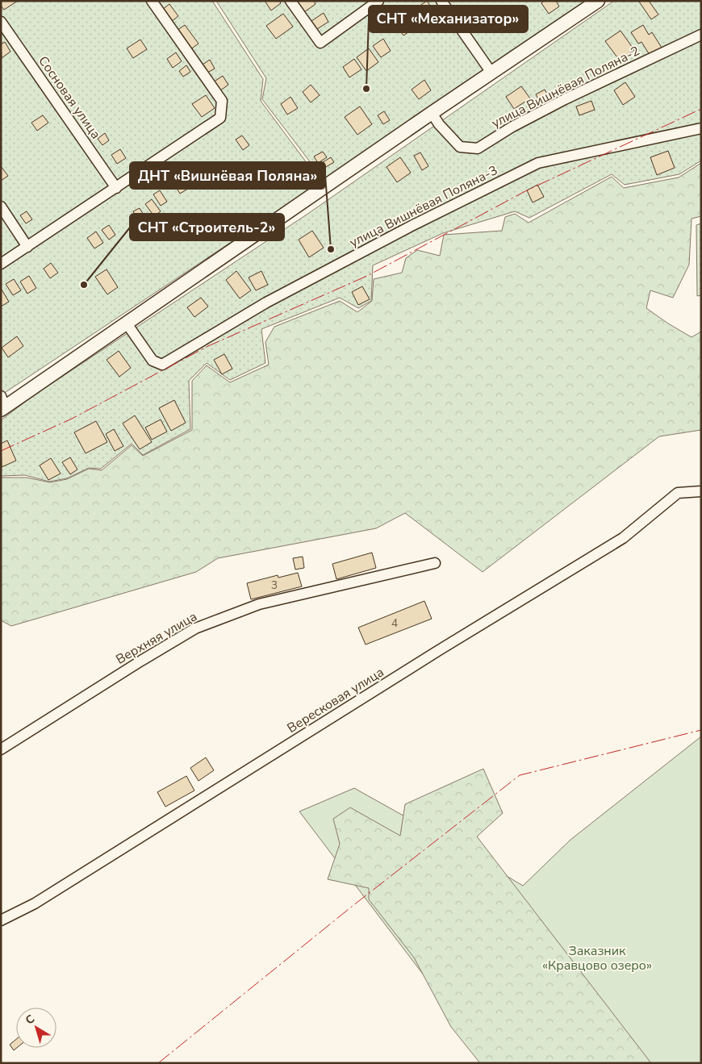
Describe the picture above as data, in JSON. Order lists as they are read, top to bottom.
{
  "streets": {
    "street": [
      "улица Вишнёвая Поляна-2",
      "Сосновая улица",
      "улица Вишнёвая Поляна-3",
      "Верхняя улица",
      "Вересковая улица"
    ]
  },
  "parks": ["Заказник «Кравцово озеро»"],
  "places": ["СНТ «Механизатор»", "ДНТ «Вишнёвая Поляна»", "СНТ «Строитель-2»"],
  "house_numbers": ["3", "4"],
  "north": "top left"
}
